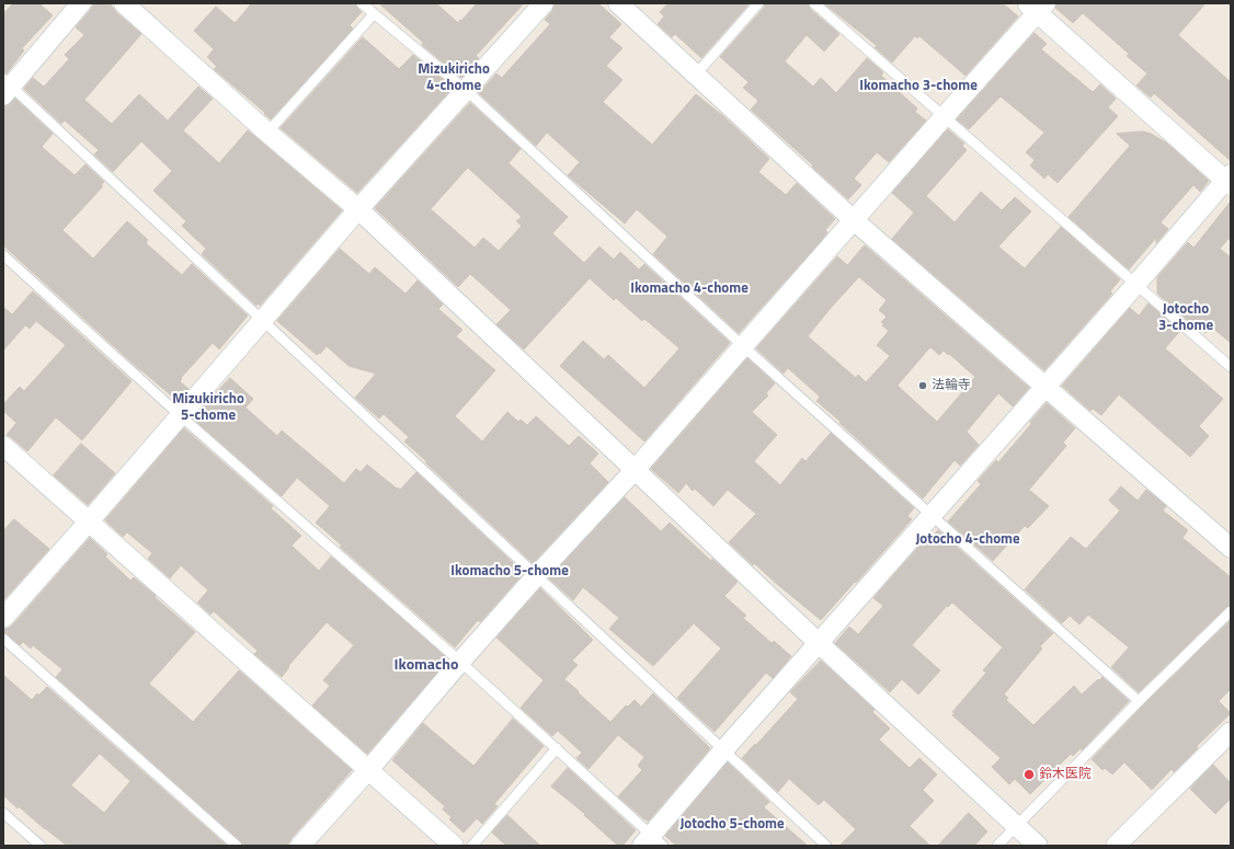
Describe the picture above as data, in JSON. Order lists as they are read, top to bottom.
{
  "districts": [
    "Mizukiricho 4-chome",
    "Ikomacho 3-chome",
    "Ikomacho 4-chome",
    "Jotocho 3-chome",
    "Mizukiricho 5-chome",
    "Jotocho 4-chome",
    "Ikomacho 5-chome",
    "Ikomacho",
    "Jotocho 5-chome"
  ],
  "places": ["法輪寺", "鈴木医院"]
}
